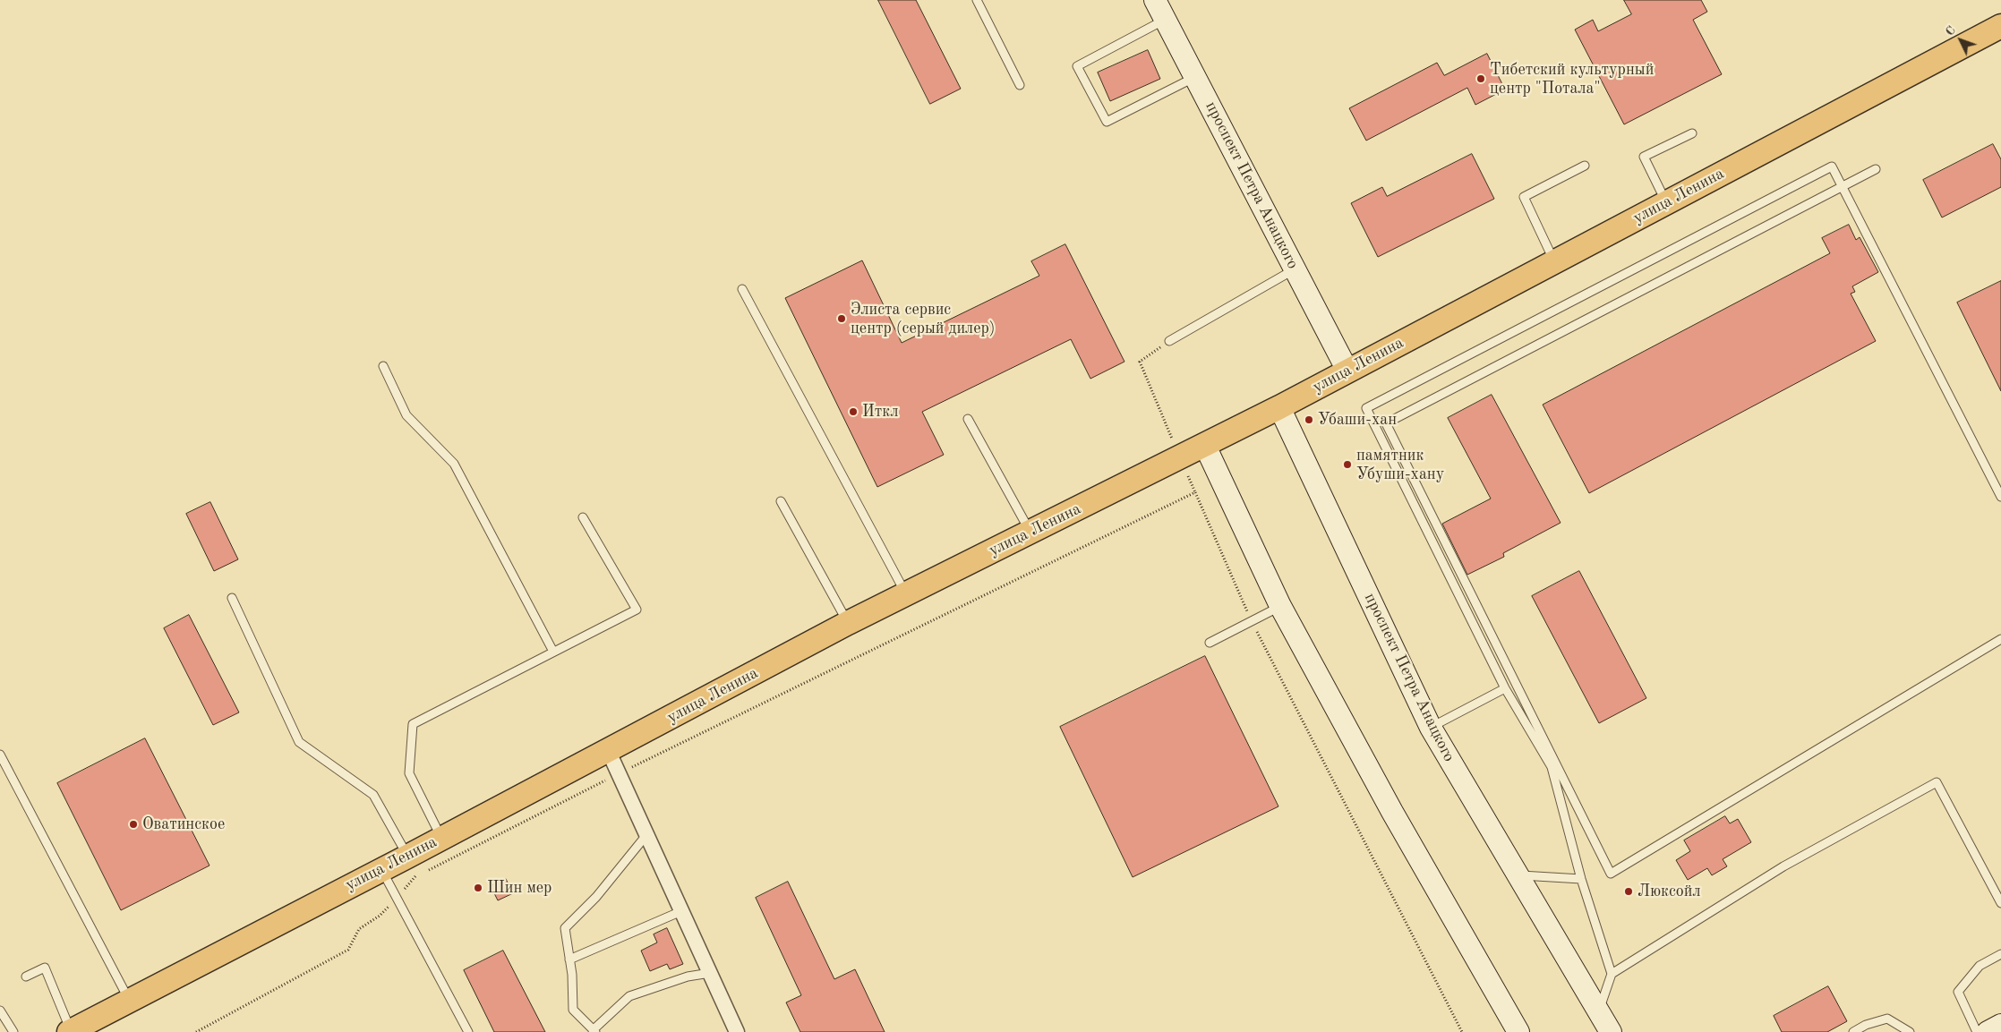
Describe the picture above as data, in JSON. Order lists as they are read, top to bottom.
{
  "streets": {
    "main road": ["проспект Петра Анацкого", "улица Ленина"]
  },
  "crossings": [
    ["проспект Петра Анацкого", "улица Ленина"]
  ],
  "places": [
    "Тибетский культурный центр \"Потала\"",
    "Элиста сервис центр (серый дилер)",
    "Иткл",
    "Убаши-хан",
    "памятник Убуши-хану",
    "Оватинское",
    "Шин мер",
    "Люксойл"
  ],
  "north": "top left"
}
